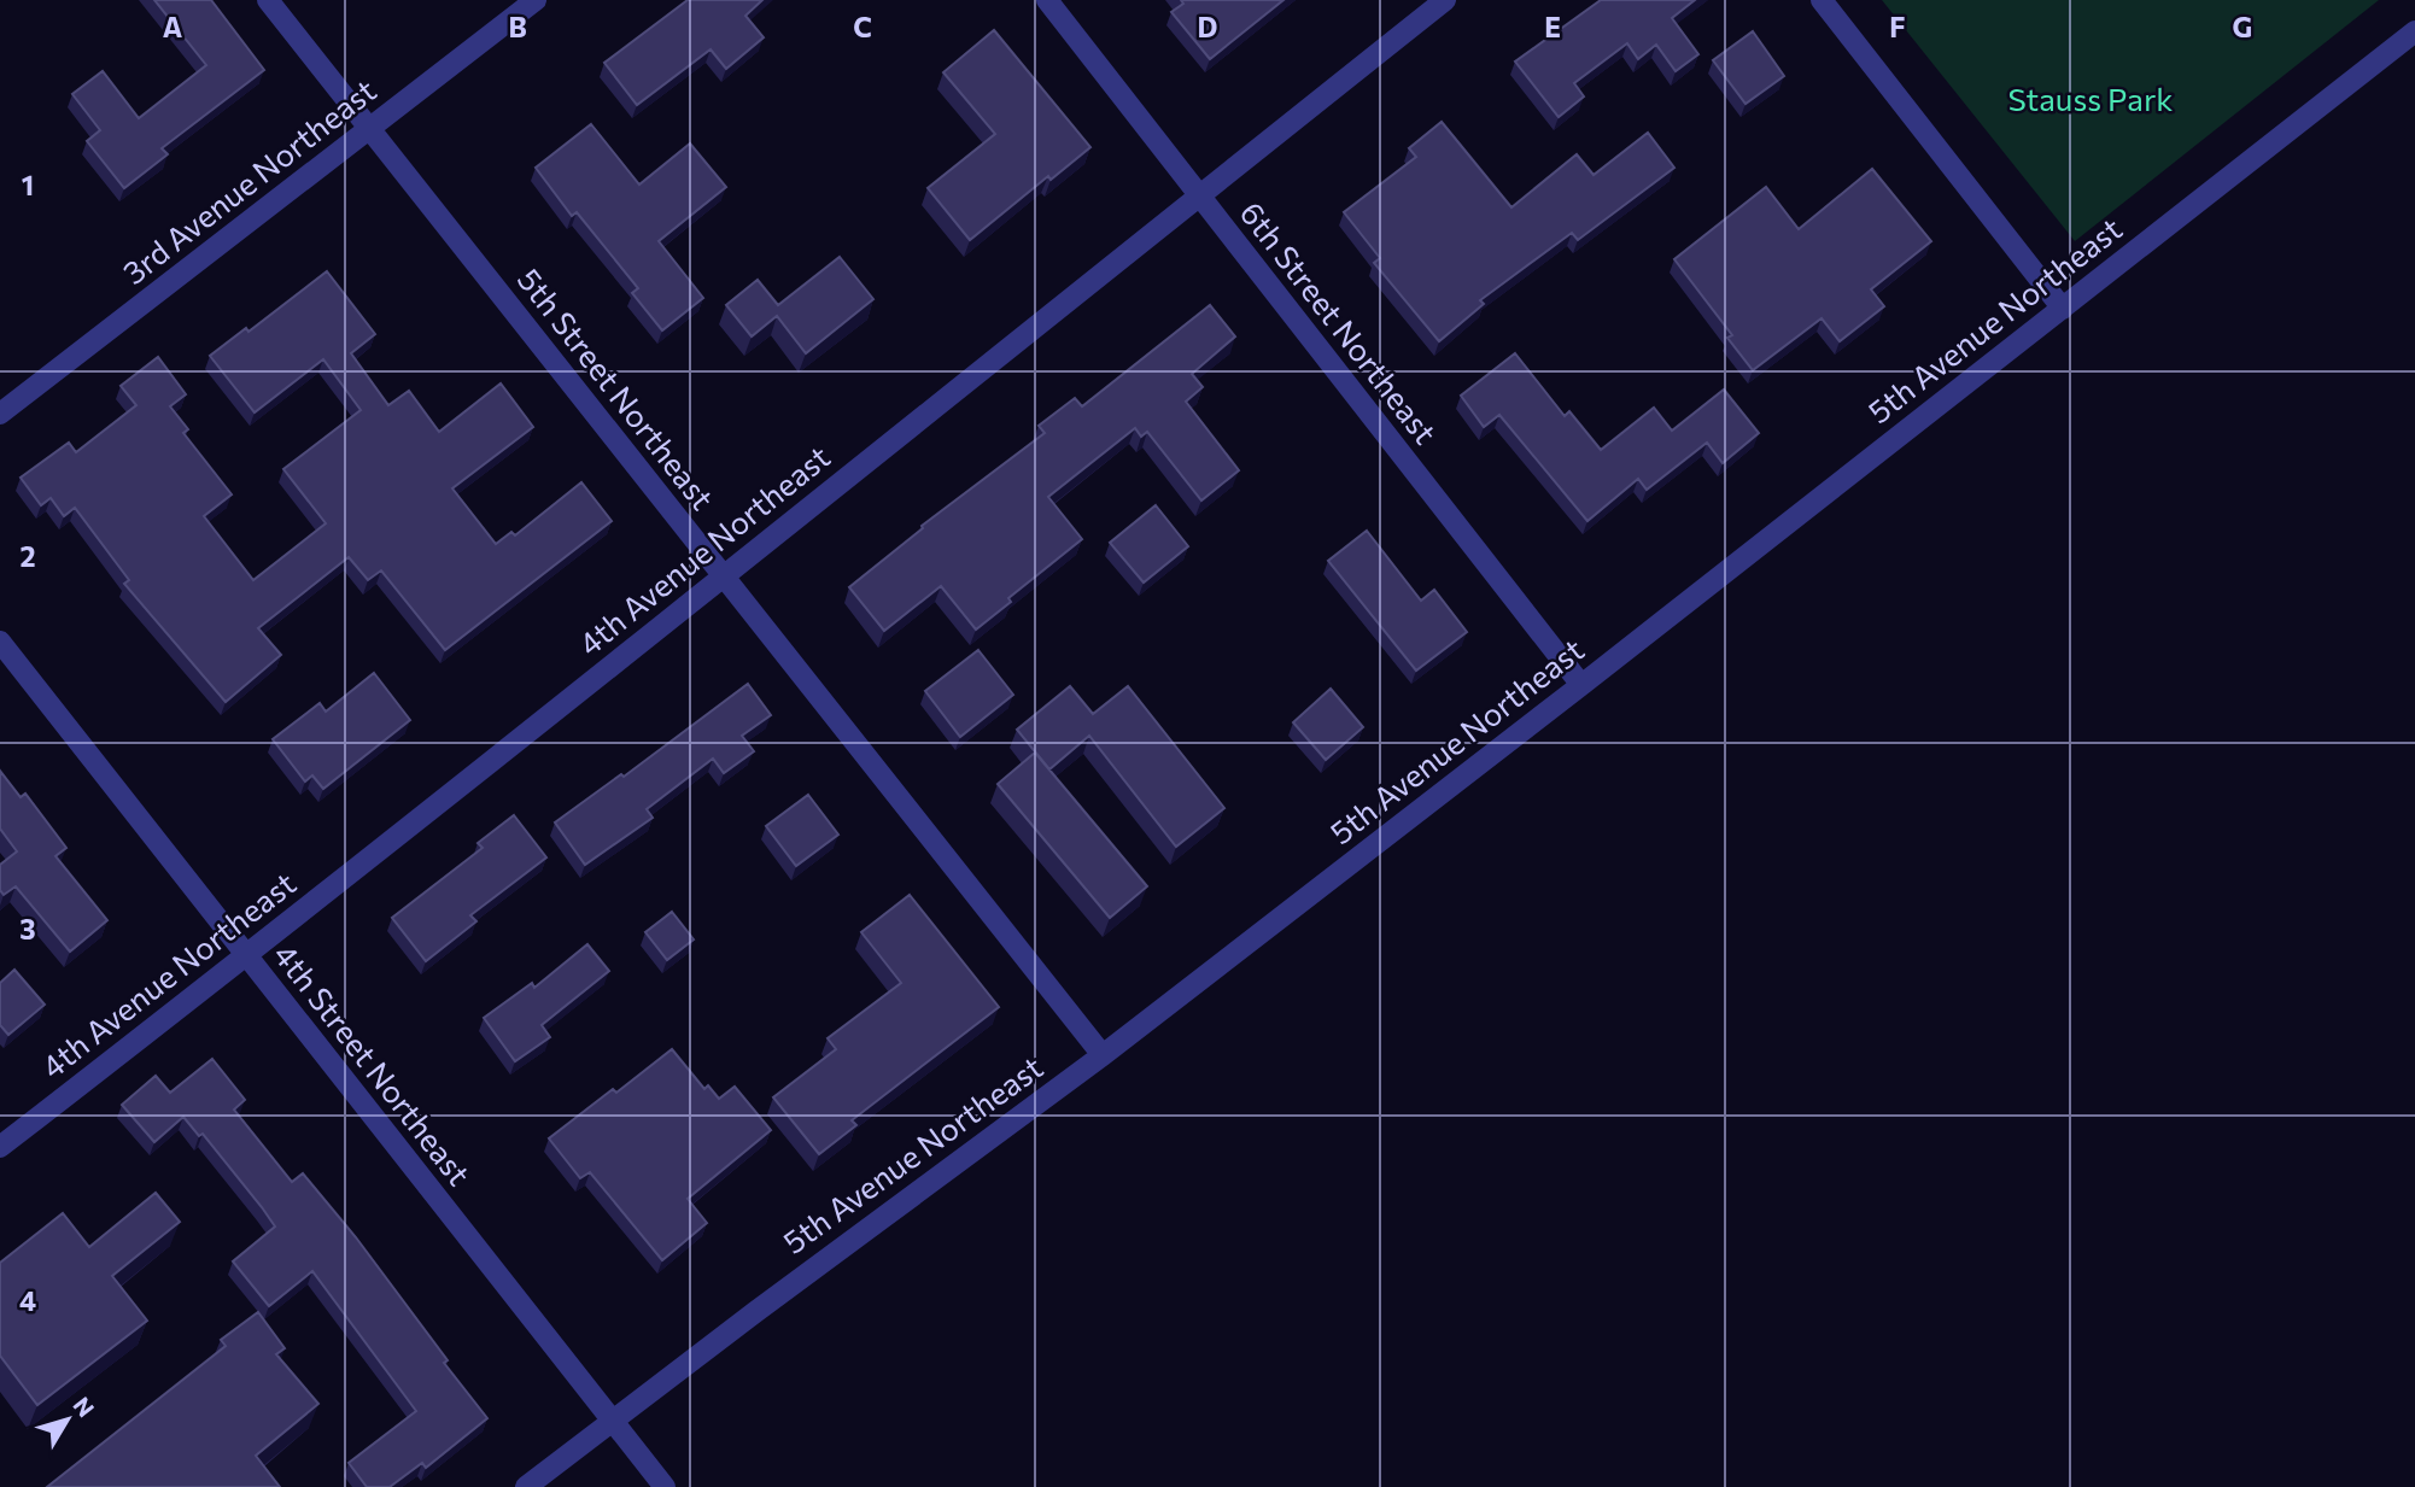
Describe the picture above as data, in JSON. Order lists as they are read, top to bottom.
{
  "streets": {
    "street": [
      "3rd Avenue Northeast",
      "5th Avenue Northeast",
      "6th Street Northeast",
      "5th Street Northeast",
      "4th Avenue Northeast",
      "4th Street Northeast"
    ]
  },
  "crossings": [
    ["3rd Avenue Northeast", "5th Street Northeast"],
    ["5th Avenue Northeast", "6th Street Northeast"],
    ["5th Avenue Northeast", "5th Street Northeast"],
    ["5th Avenue Northeast", "4th Street Northeast"],
    ["6th Street Northeast", "4th Avenue Northeast"],
    ["5th Street Northeast", "4th Avenue Northeast"],
    ["4th Avenue Northeast", "4th Street Northeast"]
  ],
  "parks": ["Stauss Park"],
  "north": "top right",
  "grid": {
    "columns": [
      "A",
      "B",
      "C",
      "D",
      "E",
      "F",
      "G"
    ],
    "rows": [
      "1",
      "2",
      "3",
      "4"
    ]
  }
}
